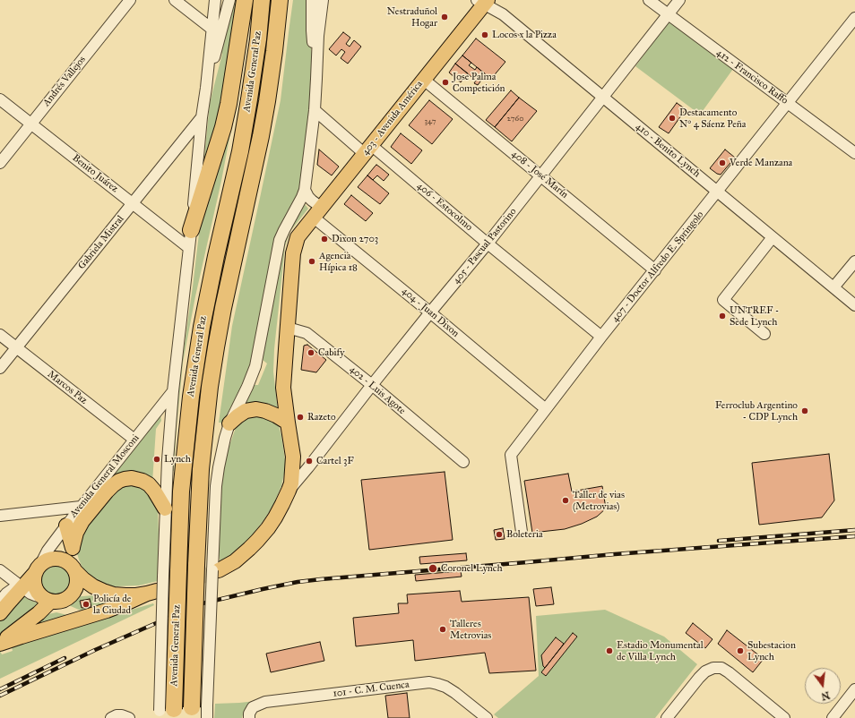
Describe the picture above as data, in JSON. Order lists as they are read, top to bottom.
{
  "streets": {
    "highway": ["Avenida General Paz"],
    "main road": ["403 - Avenida América", "Avenida General Mosconi"],
    "street": [
      "412 - Francisco Raffo",
      "Andrés Vallejos",
      "410 - Benito Lynch",
      "Benito Juárez",
      "408 - José Marín",
      "406 - Estocolmo",
      "Gabriela Mistral",
      "405 - Pascual Pastorino",
      "407 - Doctor Alfredo E. Springolo",
      "404 - Juan Dixon",
      "Marcos Paz",
      "402 - Luis Agote",
      "101 - C. M. Cuenca"
    ]
  },
  "crossings": [
    ["Avenida General Paz", "Benito Juárez"],
    ["Avenida General Paz", "406 - Estocolmo"],
    ["Avenida General Paz", "Gabriela Mistral"],
    ["Avenida General Paz", "404 - Juan Dixon"],
    ["Avenida General Paz", "Avenida General Mosconi"],
    ["412 - Francisco Raffo", "405 - Pascual Pastorino"],
    ["412 - Francisco Raffo", "407 - Doctor Alfredo E. Springolo"],
    ["Andrés Vallejos", "Benito Juárez"],
    ["403 - Avenida América", "410 - Benito Lynch"],
    ["403 - Avenida América", "408 - José Marín"],
    ["403 - Avenida América", "406 - Estocolmo"],
    ["403 - Avenida América", "404 - Juan Dixon"],
    ["403 - Avenida América", "402 - Luis Agote"],
    ["410 - Benito Lynch", "405 - Pascual Pastorino"],
    ["410 - Benito Lynch", "407 - Doctor Alfredo E. Springolo"],
    ["Benito Juárez", "Gabriela Mistral"],
    ["408 - José Marín", "405 - Pascual Pastorino"],
    ["408 - José Marín", "407 - Doctor Alfredo E. Springolo"],
    ["406 - Estocolmo", "405 - Pascual Pastorino"],
    ["406 - Estocolmo", "407 - Doctor Alfredo E. Springolo"],
    ["Gabriela Mistral", "Marcos Paz"],
    ["405 - Pascual Pastorino", "404 - Juan Dixon"],
    ["405 - Pascual Pastorino", "402 - Luis Agote"],
    ["407 - Doctor Alfredo E. Springolo", "404 - Juan Dixon"],
    ["Marcos Paz", "Avenida General Mosconi"]
  ],
  "places": [
    "Nestraduñol Hogar",
    "Locos x la Pizza",
    "Jose Palma Competición",
    "Destacamento N° 4 Sáenz Peña",
    "Verde Manzana",
    "Dixon 2703",
    "Agencia Hípica 18",
    "UNTREF - Sede Lynch",
    "Cabify",
    "Ferroclub Argentino - CDP Lynch",
    "Razeto",
    "Lynch",
    "Cartel 3F",
    "Taller de vias (Metrovias)",
    "Boleteria",
    "Coronel Lynch",
    "Policía de la Ciudad",
    "Talleres Metrovias",
    "Estadio Monumental de Villa Lynch",
    "Subestacion Lynch"
  ],
  "house_numbers": ["2760", "347"],
  "north": "bottom"
}
